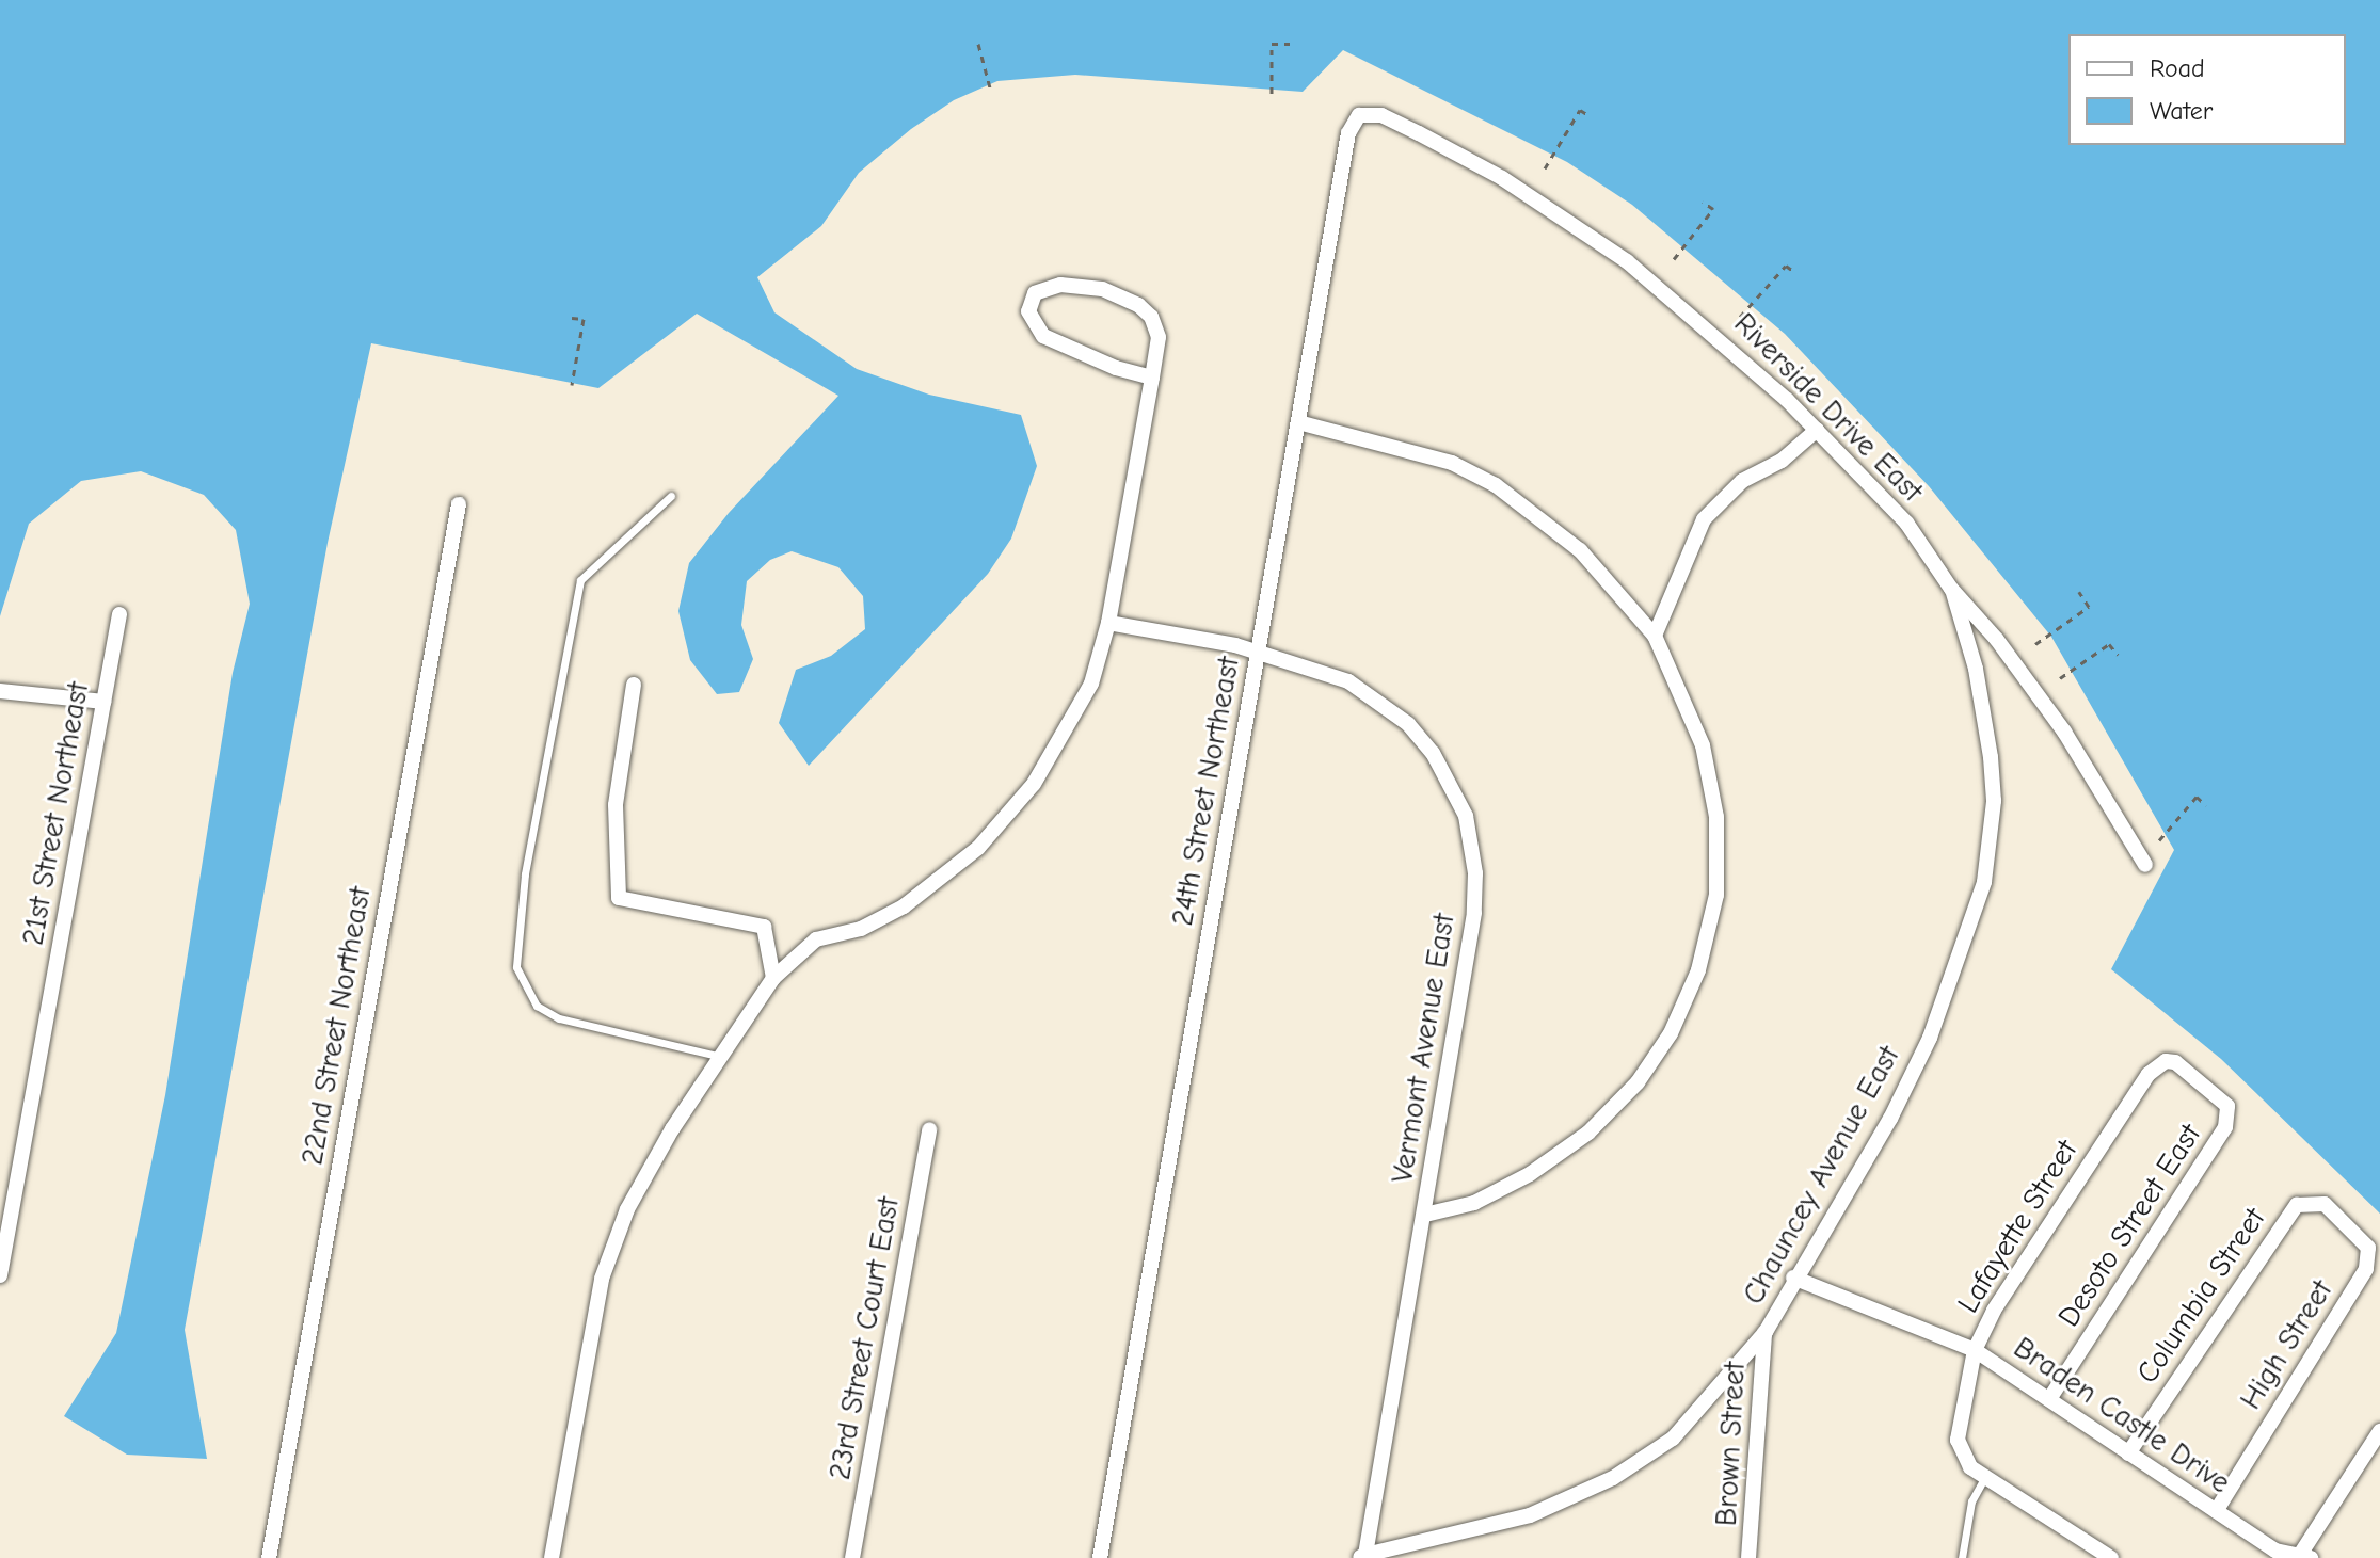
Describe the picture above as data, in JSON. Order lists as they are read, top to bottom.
{
  "streets": {
    "street": [
      "Riverside Drive East",
      "24th Street Northeast",
      "21st Street Northeast",
      "22nd Street Northeast",
      "Vermont Avenue East",
      "Chauncey Avenue East",
      "Desoto Street East",
      "Lafayette Street",
      "Columbia Street",
      "23rd Street Court East",
      "High Street",
      "Braden Castle Drive",
      "Brown Street"
    ]
  },
  "crossings": [
    ["Riverside Drive East", "24th Street Northeast"],
    ["Riverside Drive East", "Chauncey Avenue East"],
    ["24th Street Northeast", "Vermont Avenue East"],
    ["Vermont Avenue East", "Chauncey Avenue East"],
    ["Chauncey Avenue East", "Braden Castle Drive"],
    ["Chauncey Avenue East", "Brown Street"],
    ["Desoto Street East", "Lafayette Street"],
    ["Desoto Street East", "Braden Castle Drive"],
    ["Lafayette Street", "Braden Castle Drive"],
    ["Columbia Street", "High Street"],
    ["Columbia Street", "Braden Castle Drive"],
    ["High Street", "Braden Castle Drive"]
  ],
  "legend": ["Road", "Water"]
}
